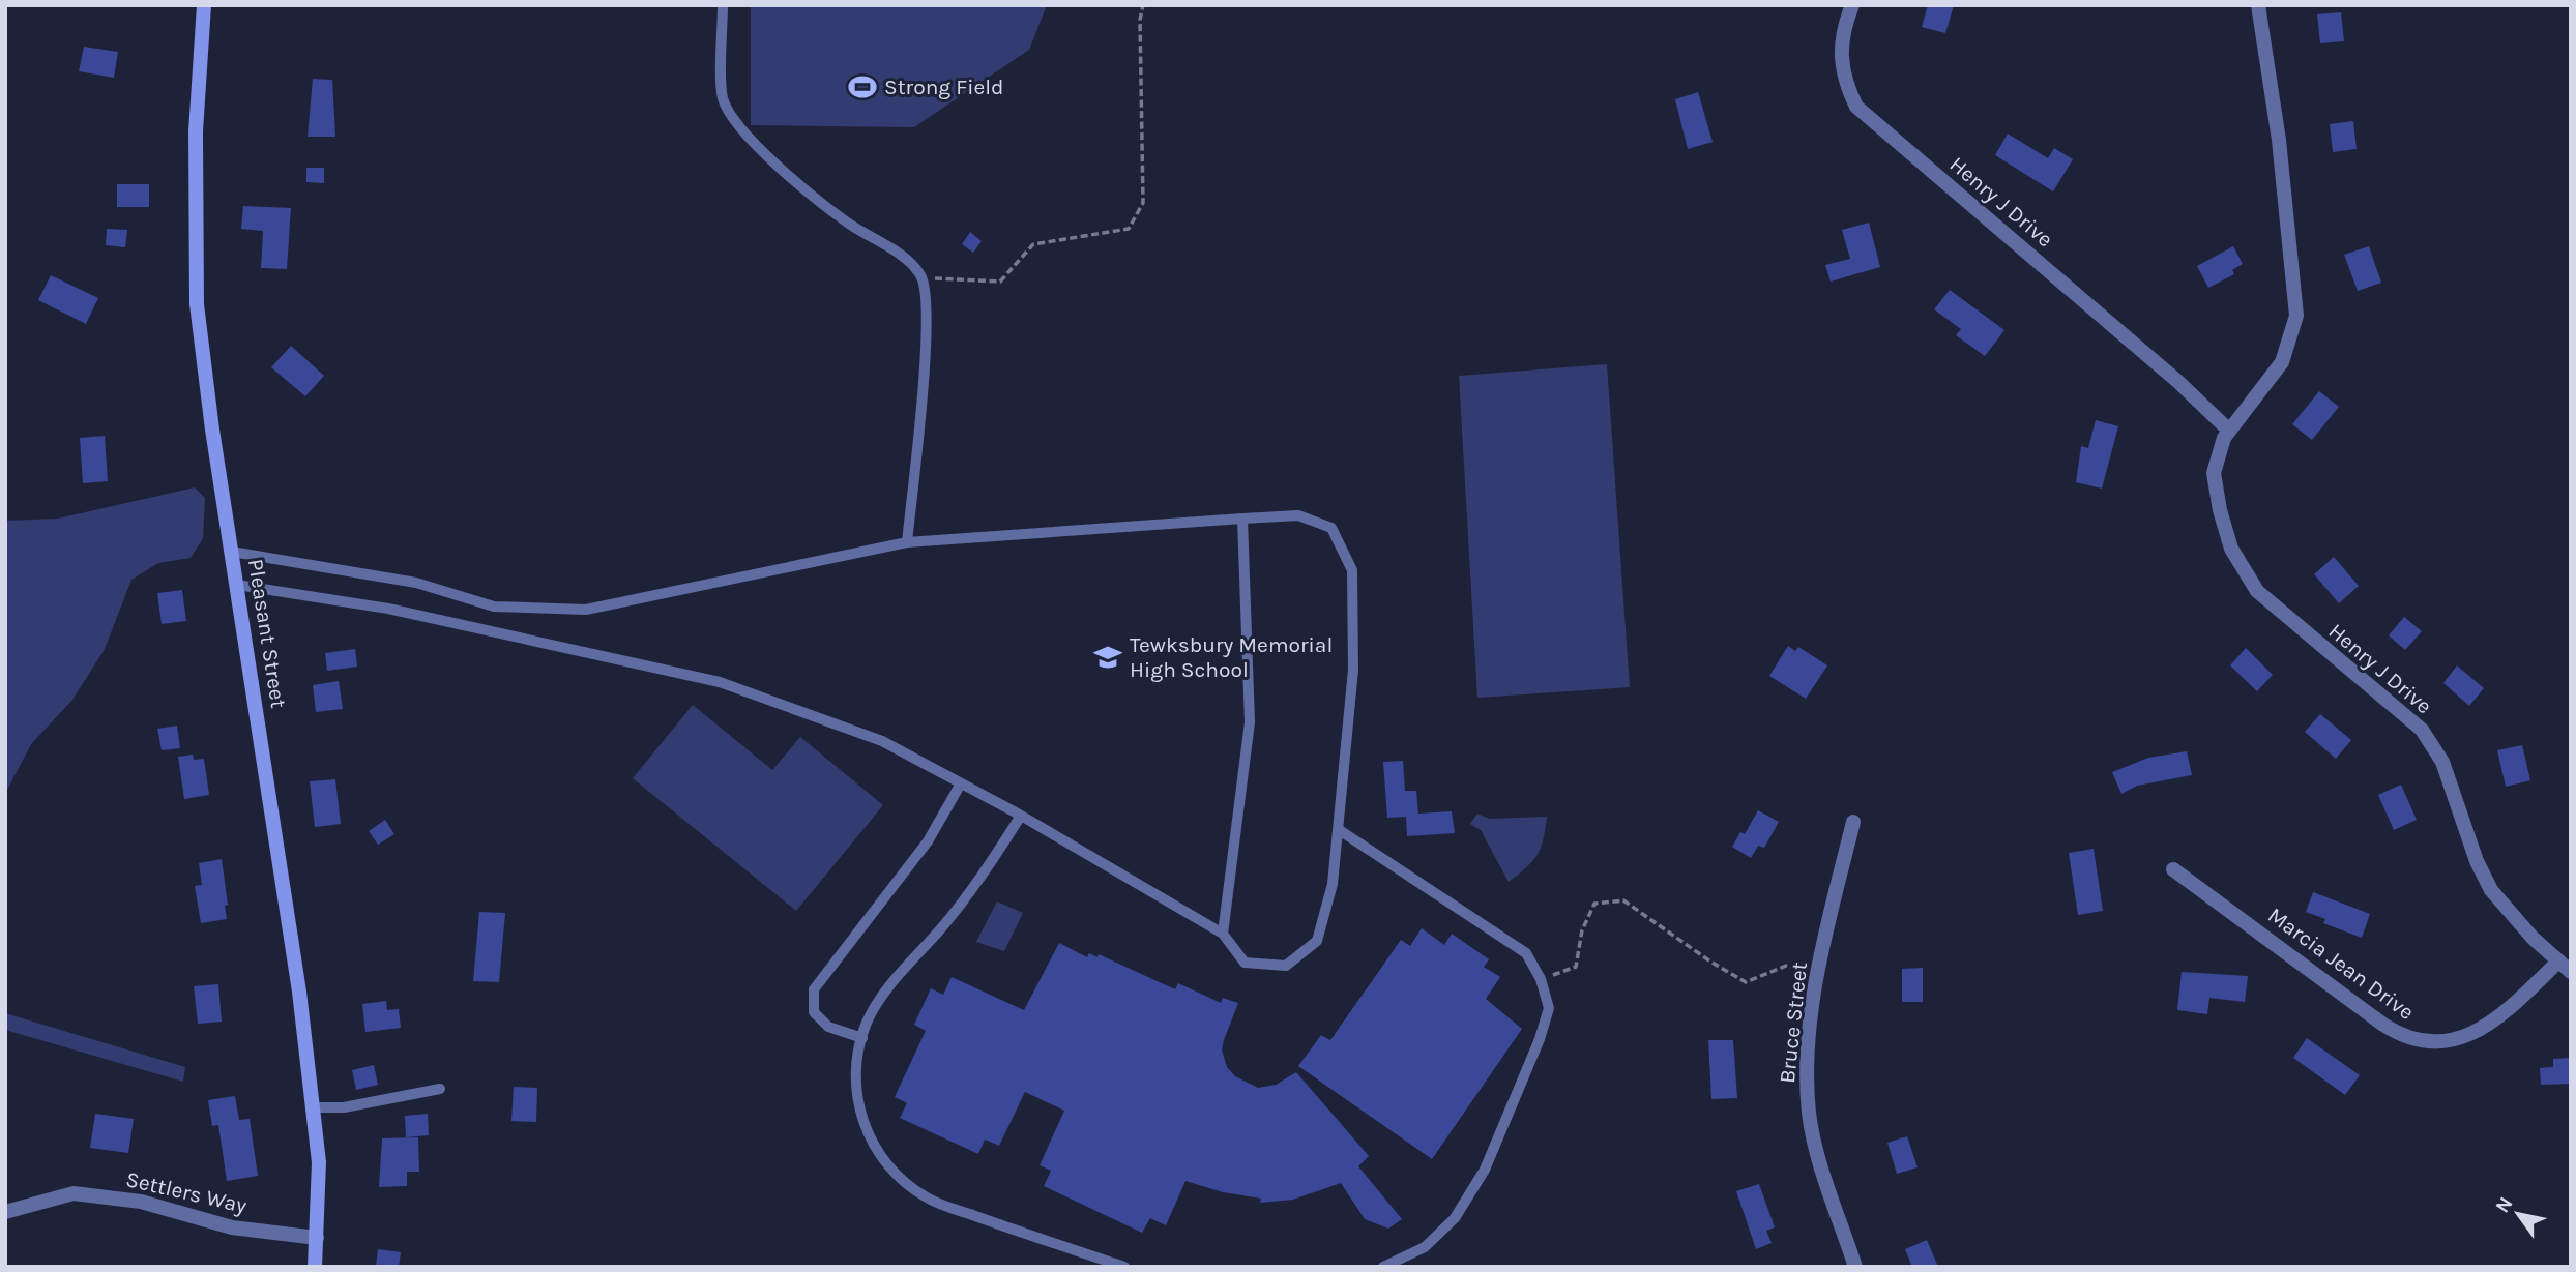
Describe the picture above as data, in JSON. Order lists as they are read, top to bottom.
{
  "streets": {
    "main road": ["Pleasant Street"],
    "street": [
      "Henry J Drive",
      "Marcia Jean Drive",
      "Bruce Street",
      "Settlers Way"
    ]
  },
  "crossings": [
    ["Henry J Drive", "Marcia Jean Drive"],
    ["Pleasant Street", "Settlers Way"]
  ],
  "places": {
    "sports": ["Strong Field"],
    "school or university": ["Tewksbury Memorial High School"]
  },
  "north": "top left"
}
